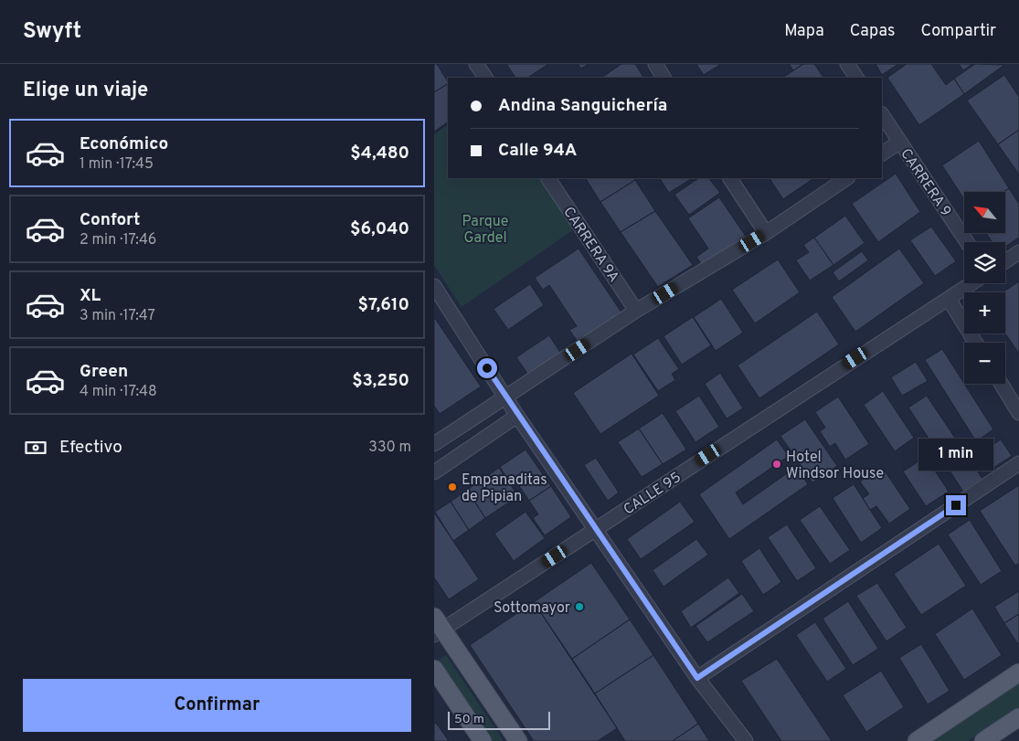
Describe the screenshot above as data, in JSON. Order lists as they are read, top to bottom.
{
  "streets": {
    "street": ["CARRERA 9", "CARRERA 9A", "CALLE 95"]
  },
  "parks": ["Parque Gardel"],
  "places": ["Hotel Windsor House", "Empanaditas de Pipian", "Sottomayor"],
  "scale_bar": "50 m",
  "north": "top left",
  "page": {
    "header": "Swyft",
    "nav": ["Mapa", "Capas", "Compartir"],
    "heading": "Elige un viaje",
    "banner": ["Andina Sanguichería", "Calle 94A"],
    "list": [
      {
        "name": "Económico",
        "note": "1 min · 17:45",
        "value": "$4,480"
      },
      {
        "name": "Confort",
        "note": "2 min · 17:46",
        "value": "$6,040"
      },
      {
        "name": "XL",
        "note": "3 min · 17:47",
        "value": "$7,610"
      },
      {
        "name": "Green",
        "note": "4 min · 17:48",
        "value": "$3,250"
      }
    ],
    "map_buttons": ["+", "−"],
    "pay": ["Efectivo", "330 m"],
    "bubble": "1 min",
    "buttons": "Confirmar",
    "scale": "50 m"
  }
}
